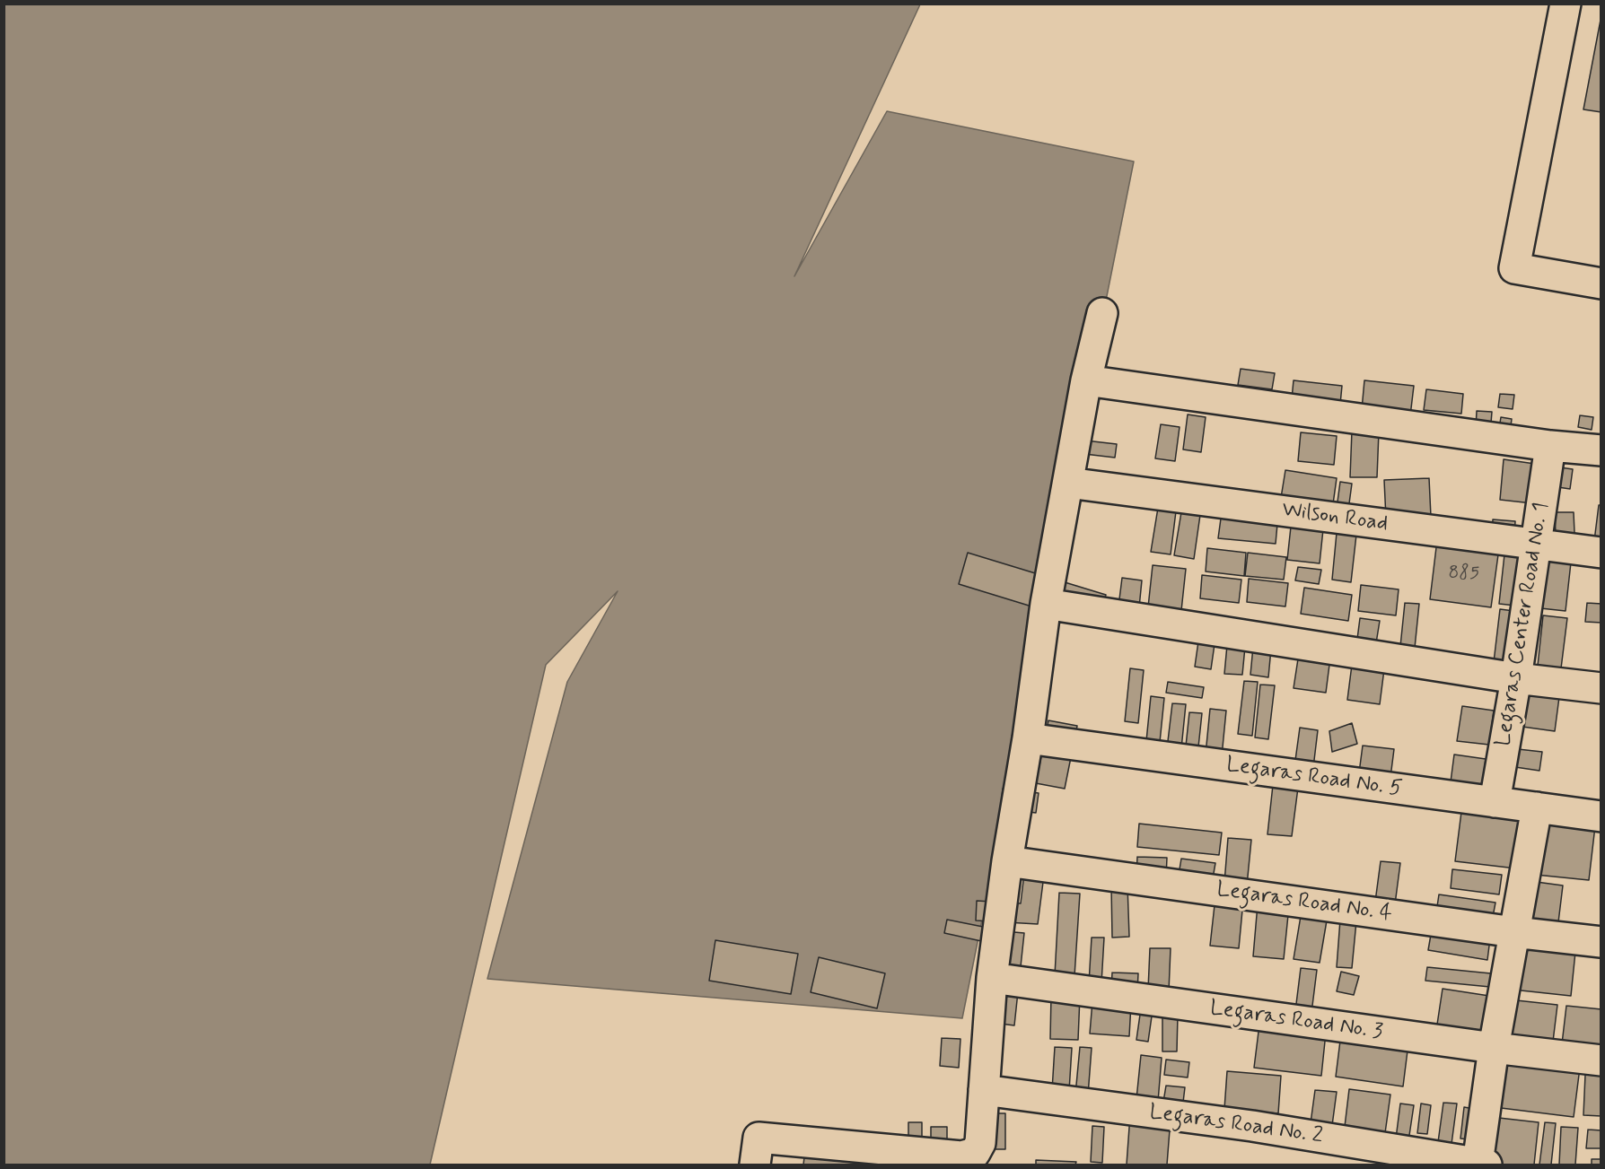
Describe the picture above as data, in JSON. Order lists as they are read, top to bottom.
{
  "streets": {
    "street": [
      "Wilson Road",
      "Legaras Center Road No. 1",
      "Legaras Road No. 5",
      "Legaras Road No. 4",
      "Legaras Road No. 3",
      "Legaras Road No. 2"
    ]
  },
  "crossings": [
    ["Wilson Road", "Legaras Center Road No. 1"],
    ["Legaras Center Road No. 1", "Legaras Road No. 5"]
  ],
  "house_numbers": ["885"]
}
